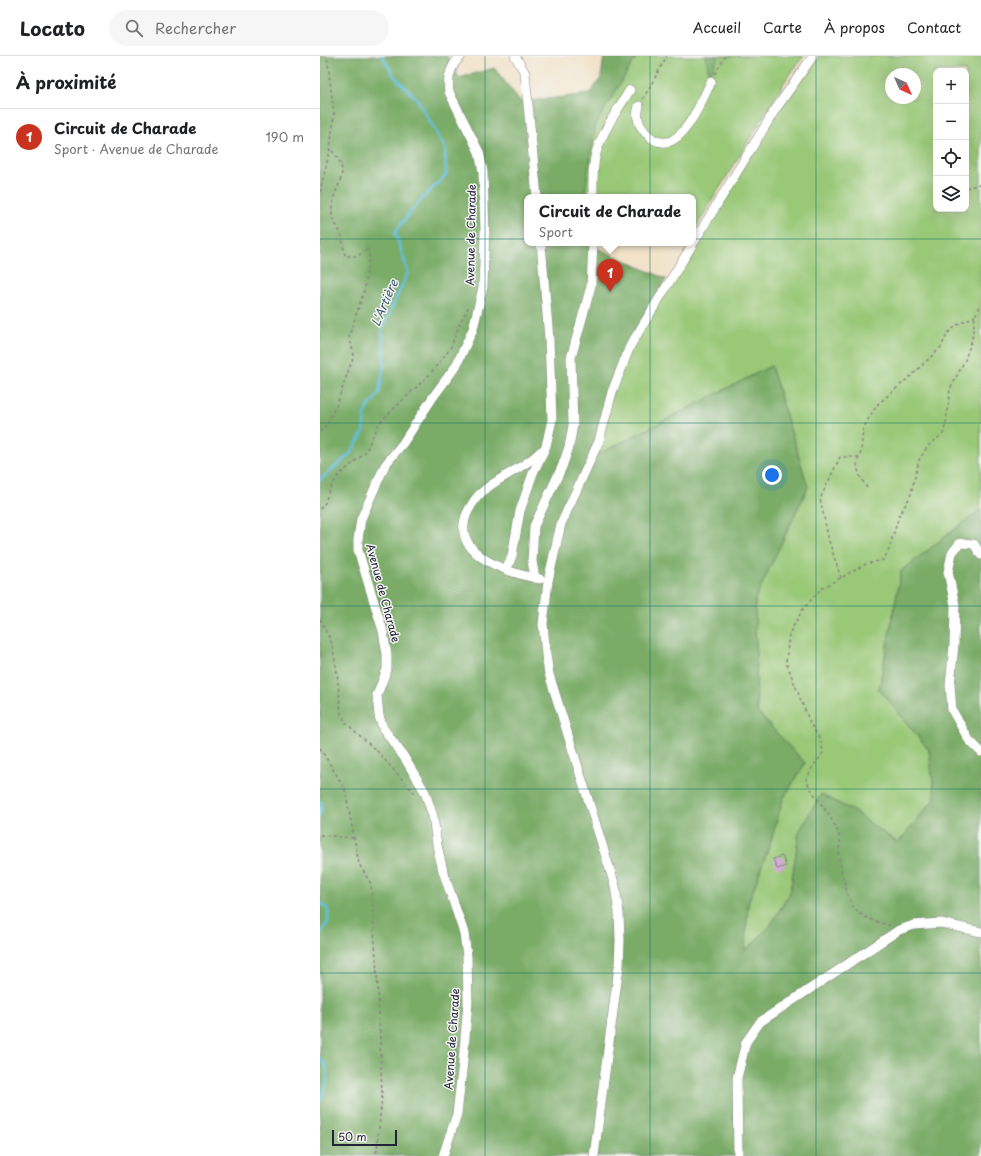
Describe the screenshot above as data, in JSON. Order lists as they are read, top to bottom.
{
  "streets": {
    "street": ["Avenue de Charade"]
  },
  "water": ["L'Artière"],
  "scale_bar": "50 m",
  "north": "bottom right",
  "page": {
    "header": "Locato",
    "search": "Rechercher",
    "nav": [
      "Accueil",
      "Carte",
      "À propos",
      "Contact"
    ],
    "heading": "À proximité",
    "map_buttons": ["+", "−"],
    "list": [
      {
        "mark": "1",
        "name": "Circuit de Charade",
        "note": "Sport · Avenue de Charade",
        "value": "190 m"
      }
    ],
    "popup": ["Circuit de Charade", "Sport"],
    "pins": "1",
    "scale": "50 m"
  }
}
